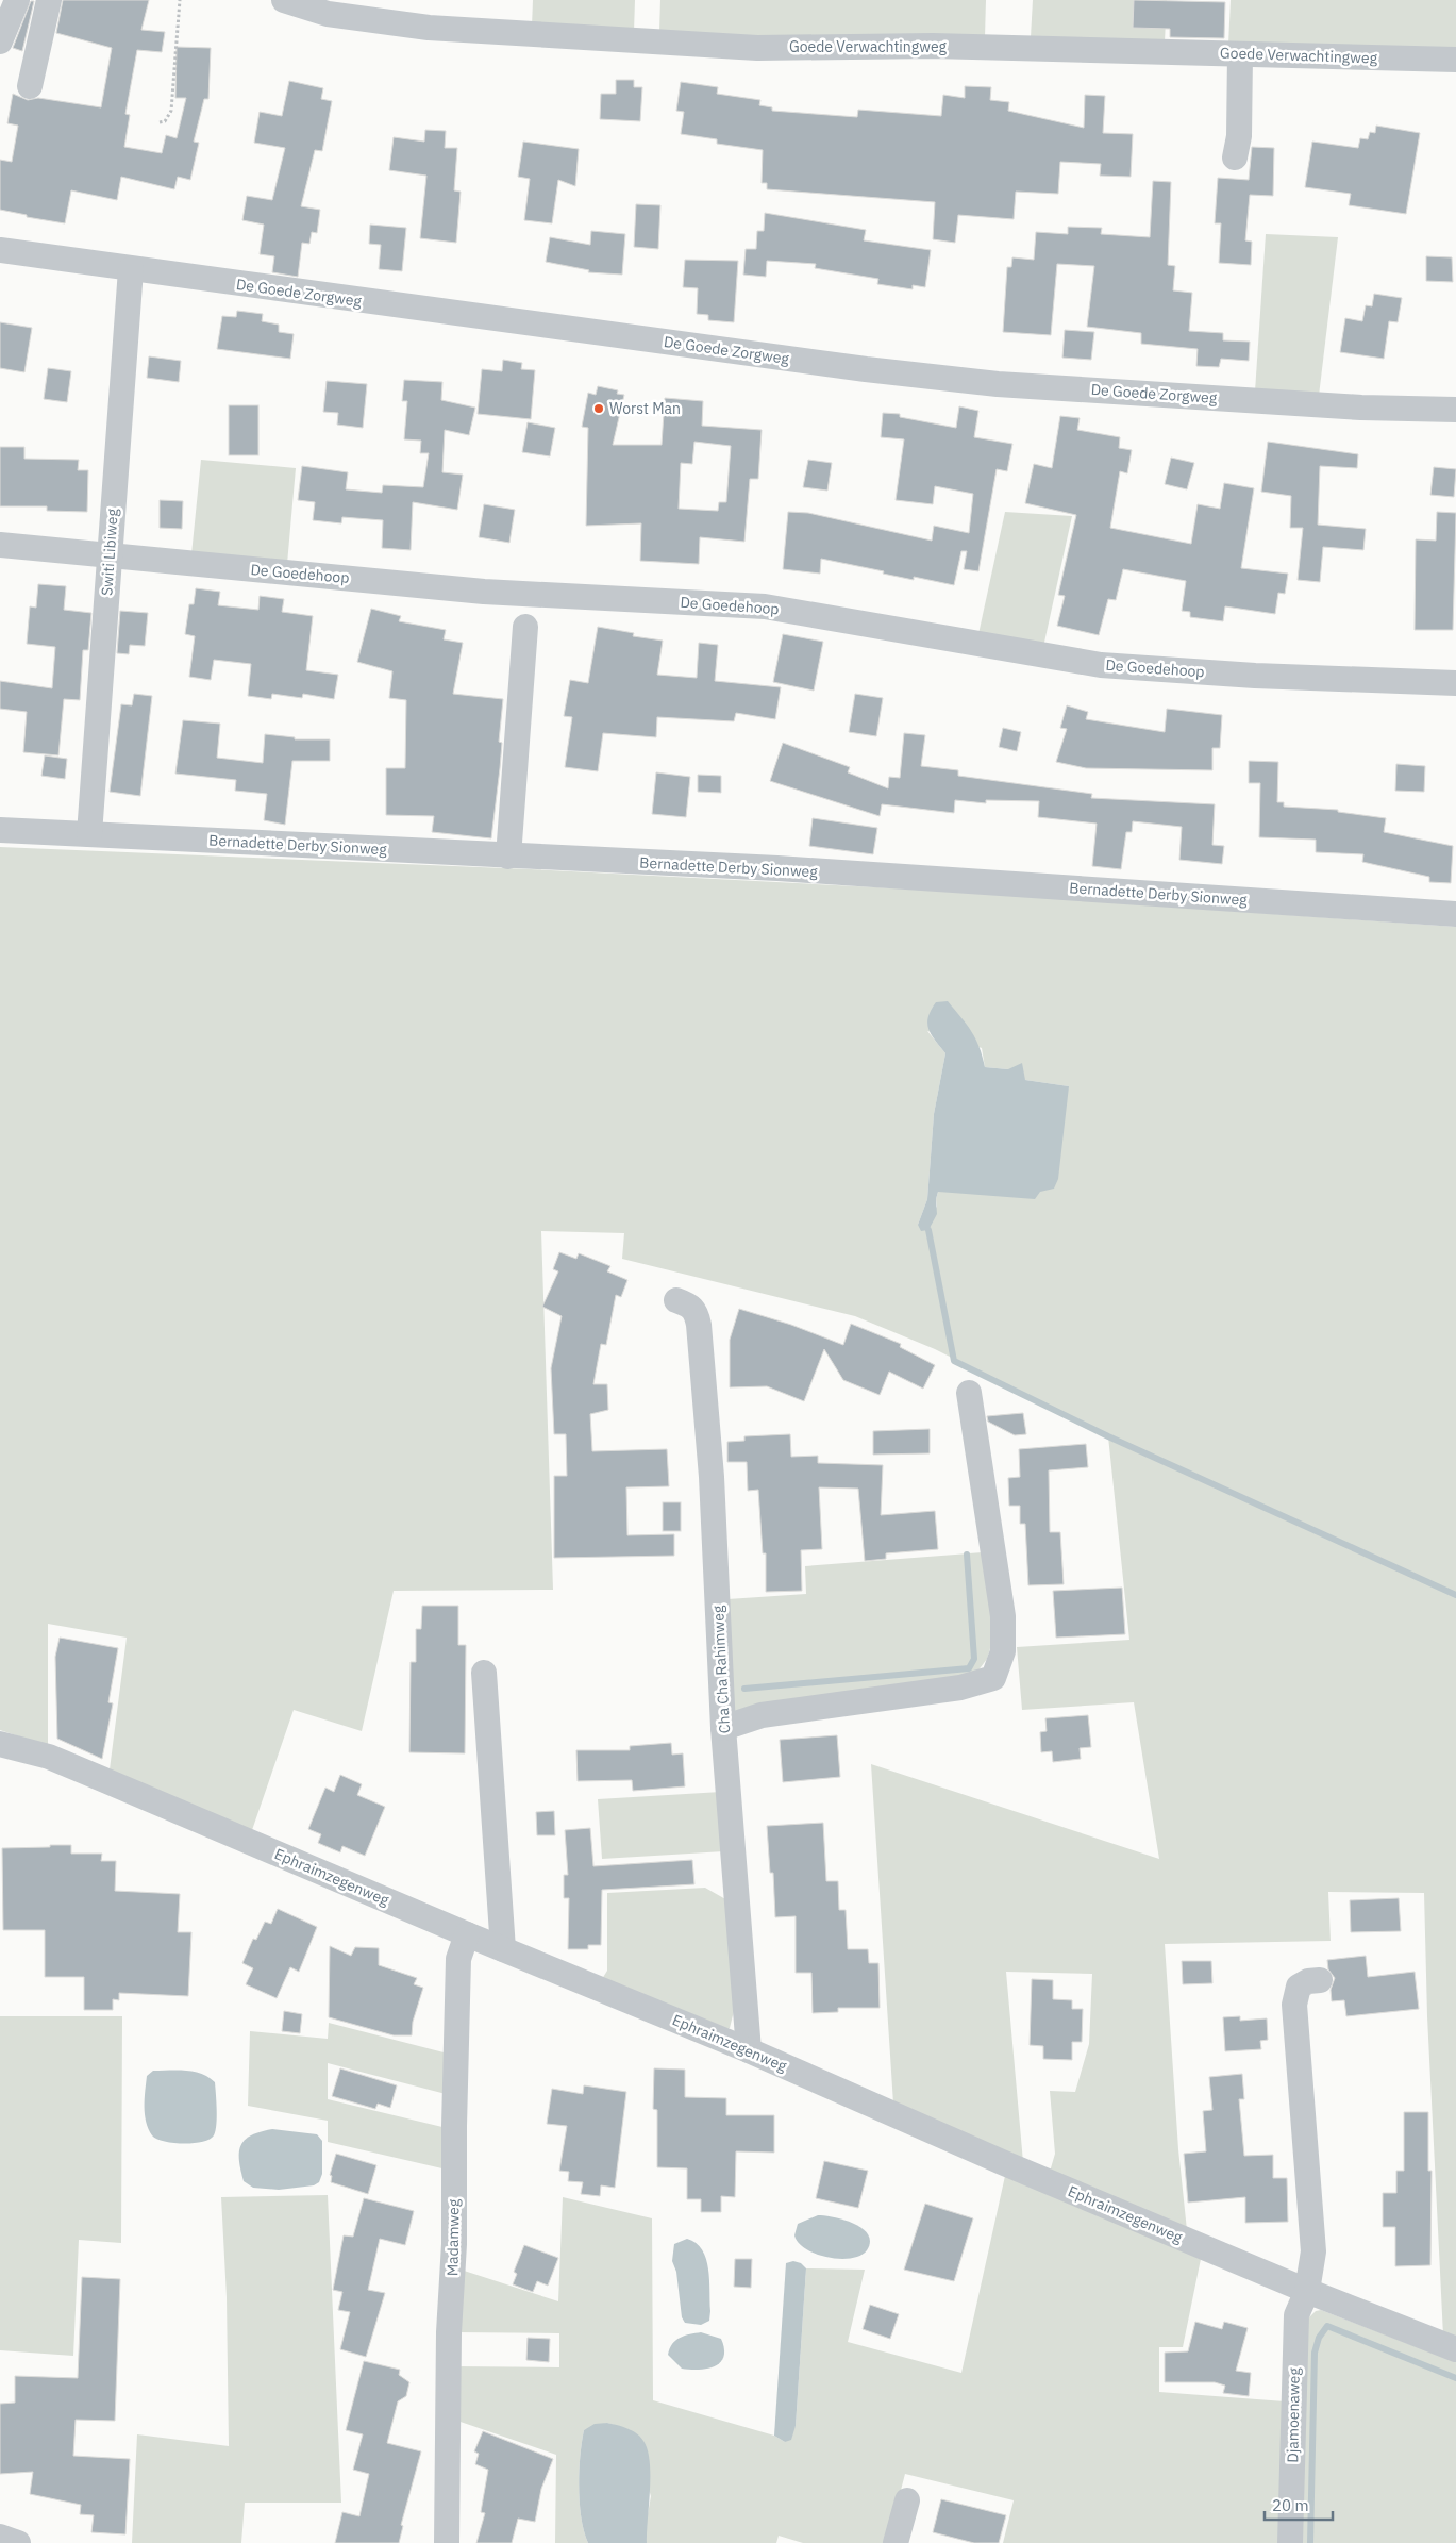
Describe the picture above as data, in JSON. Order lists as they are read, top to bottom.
{
  "streets": {
    "street": [
      "Goede Verwachtingweg",
      "De Goede Zorgweg",
      "Switi Libiweg",
      "De Goedehoop",
      "Bernadette Derby Sionweg",
      "Cha Cha Rahimweg",
      "Ephraimzegenweg",
      "Madamweg",
      "Djamoenaweg"
    ]
  },
  "crossings": [
    ["De Goede Zorgweg", "Switi Libiweg"],
    ["Switi Libiweg", "De Goedehoop"],
    ["Switi Libiweg", "Bernadette Derby Sionweg"],
    ["Cha Cha Rahimweg", "Ephraimzegenweg"],
    ["Ephraimzegenweg", "Madamweg"],
    ["Ephraimzegenweg", "Djamoenaweg"]
  ],
  "places": ["Worst Man"],
  "scale_bar": "20 m"
}
